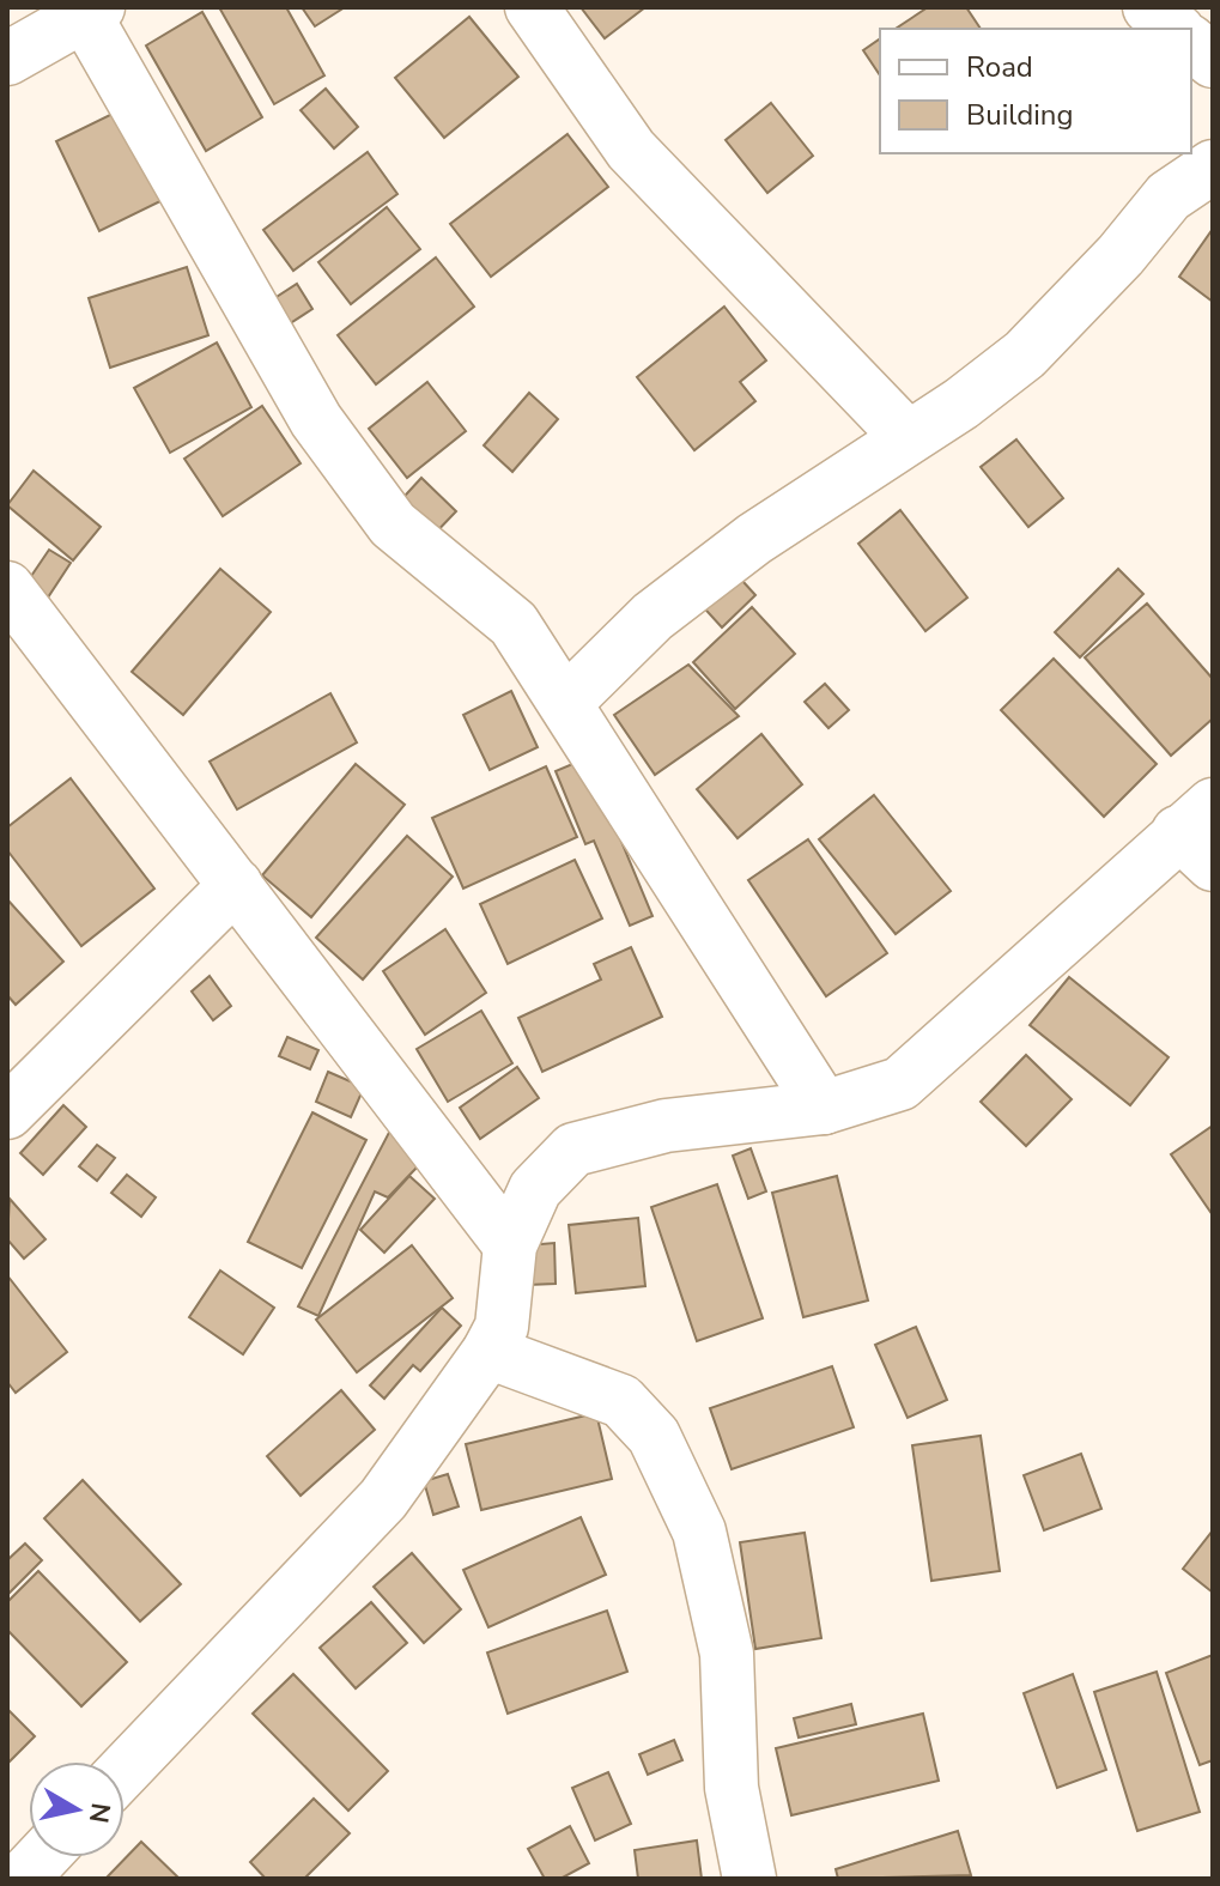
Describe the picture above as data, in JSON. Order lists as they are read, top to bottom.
{
  "legend": ["Road", "Building"],
  "north": "right"
}
